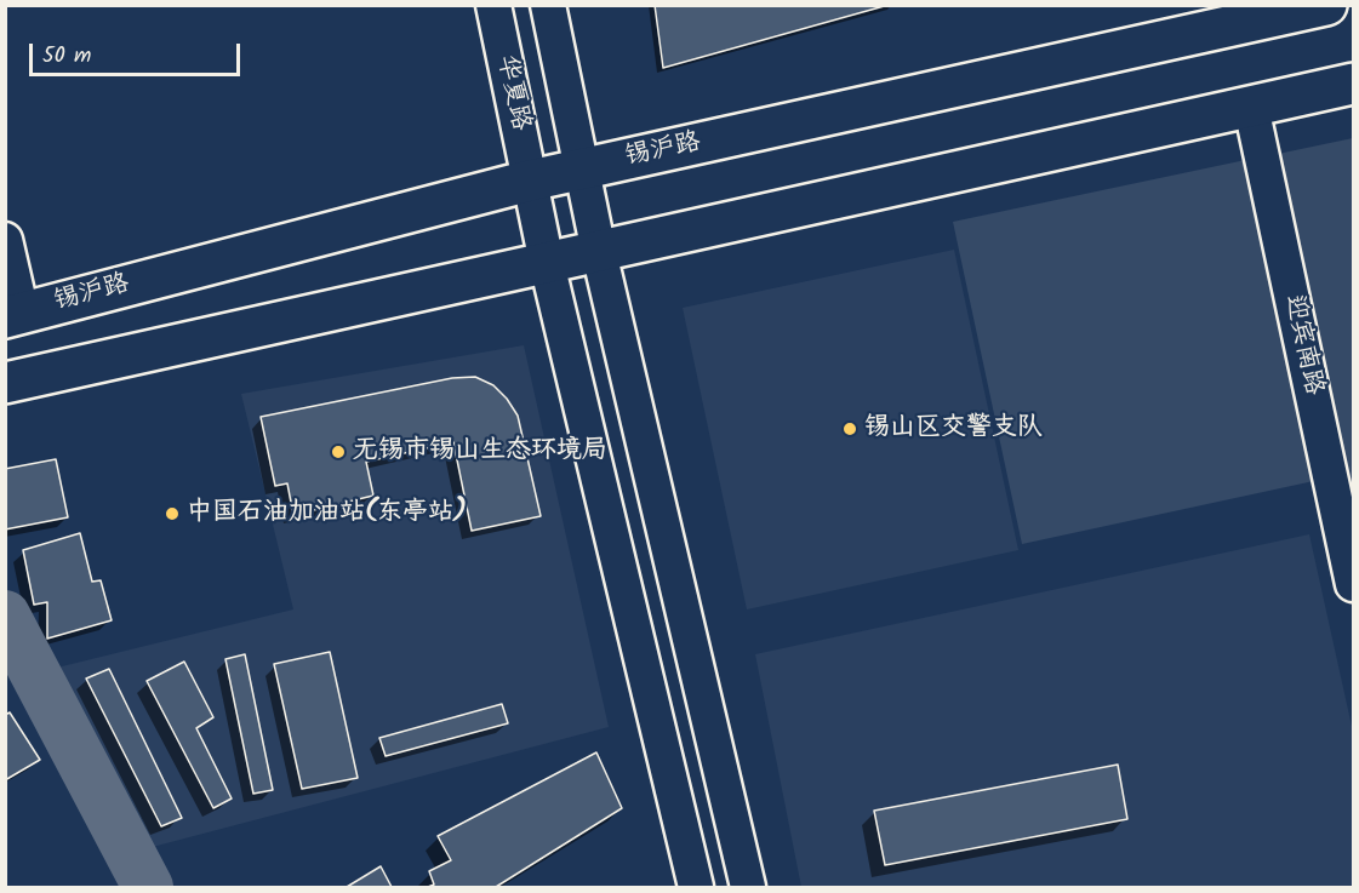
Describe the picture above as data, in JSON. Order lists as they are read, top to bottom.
{
  "streets": {
    "main road": ["锡沪路"],
    "street": ["华夏路", "迎宾南路"]
  },
  "crossings": [
    ["华夏路", "锡沪路"]
  ],
  "places": ["锡山区交警支队", "无锡市锡山生态环境局", "中国石油加油站(东亭站)"],
  "scale_bar": "50 m"
}
